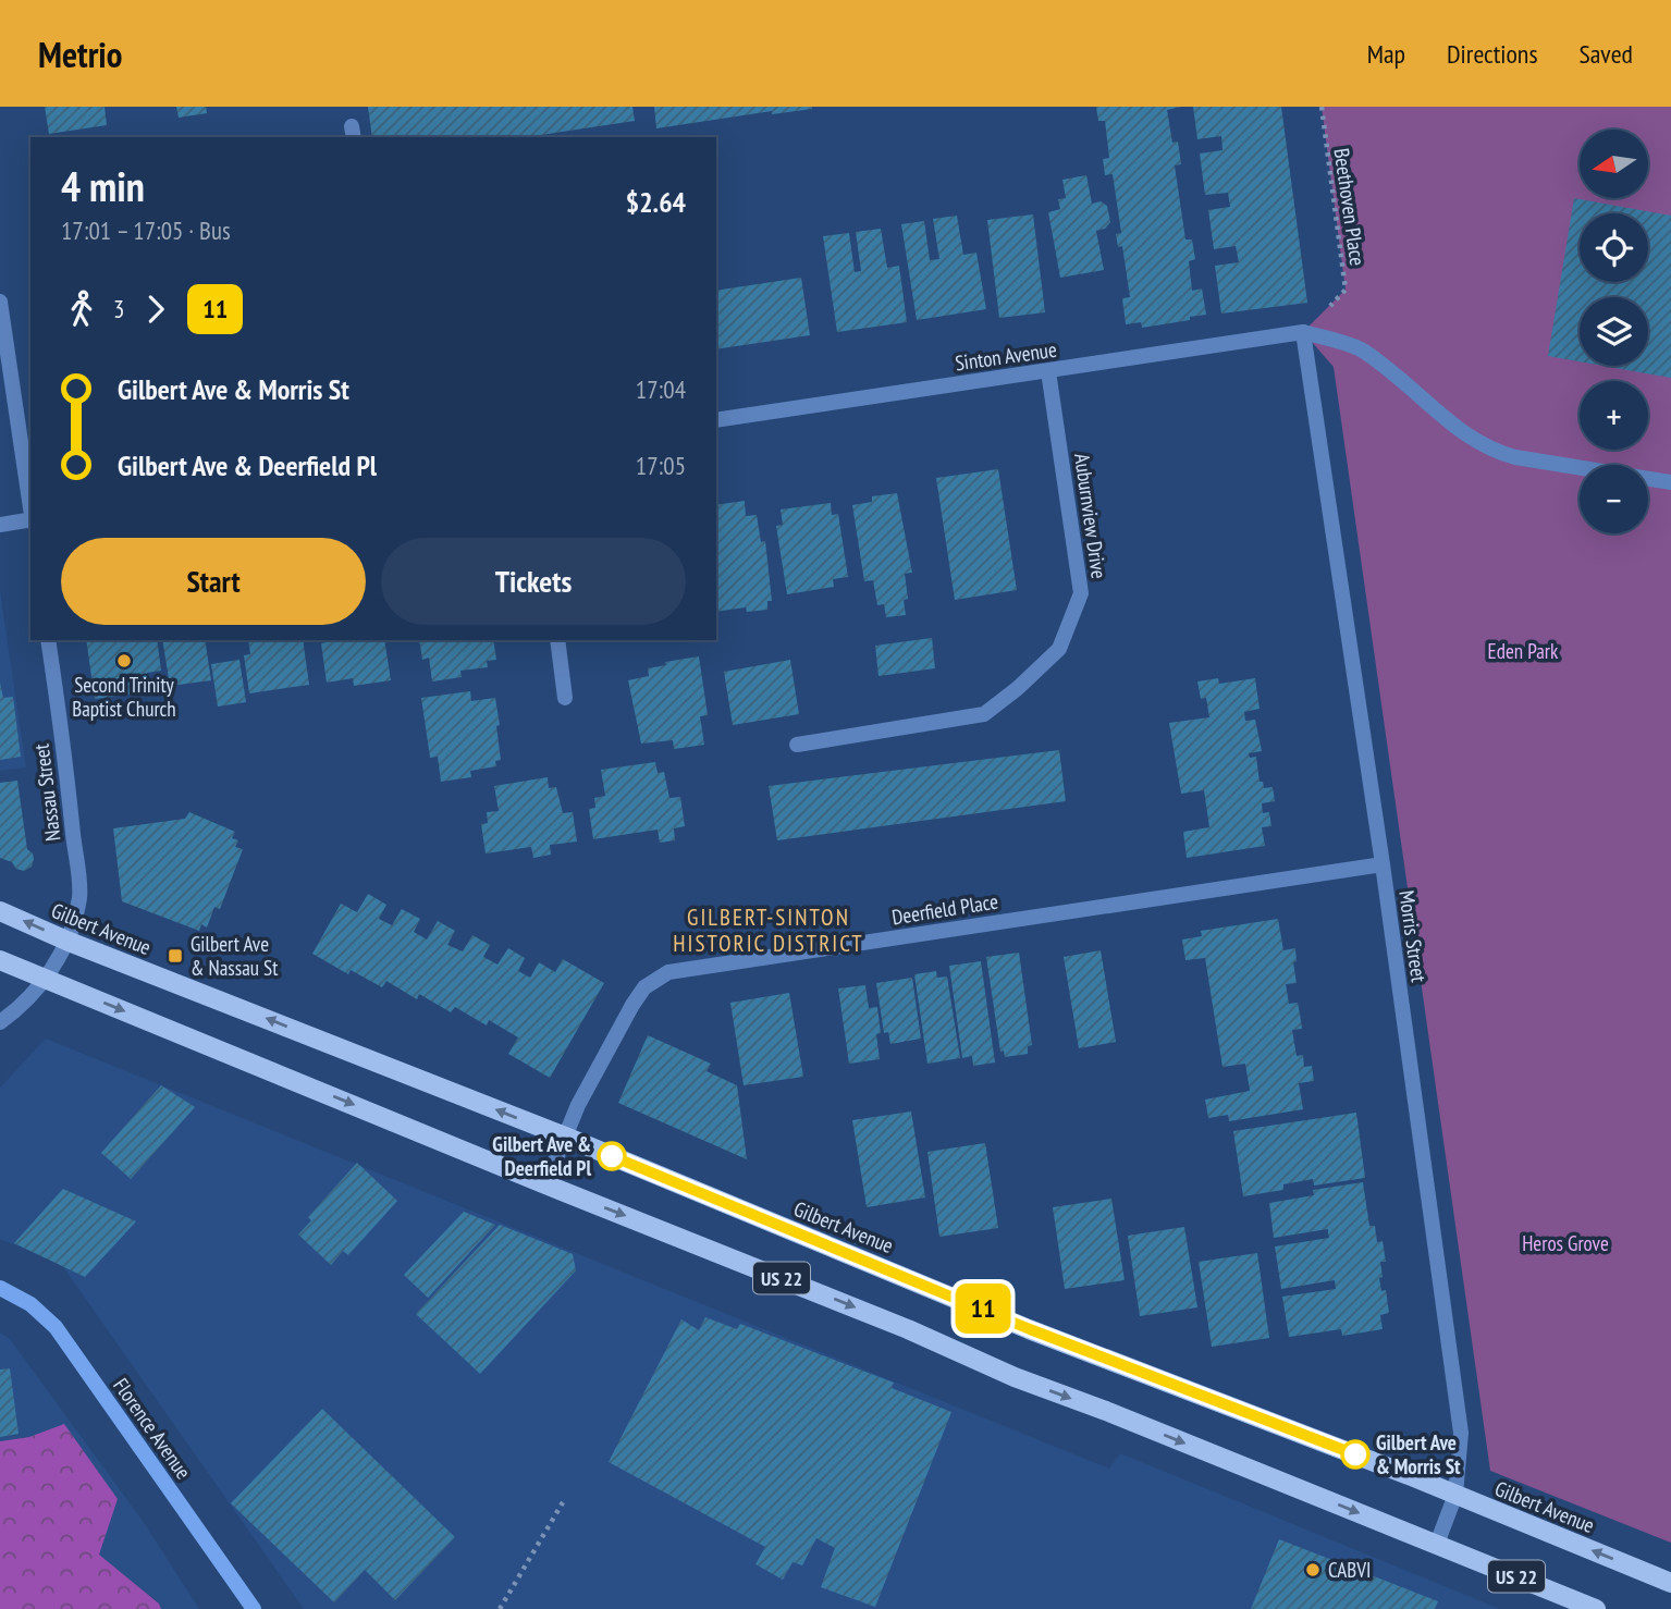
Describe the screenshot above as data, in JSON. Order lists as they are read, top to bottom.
{
  "streets": {
    "main road": ["Gilbert Avenue", "US 22"],
    "street": [
      "Sinton Avenue",
      "Auburnview Drive",
      "Nassau Street",
      "Deerfield Place",
      "Morris Street",
      "Florence Avenue"
    ],
    "path": ["Beethoven Place"]
  },
  "crossings": [
    ["Sinton Avenue", "Auburnview Drive"],
    ["Sinton Avenue", "Morris Street"],
    ["Nassau Street", "Gilbert Avenue"],
    ["Nassau Street", "US 22"],
    ["Deerfield Place", "Gilbert Avenue"],
    ["Deerfield Place", "Morris Street"],
    ["Deerfield Place", "US 22"],
    ["Gilbert Avenue", "Morris Street"],
    ["Morris Street", "US 22"]
  ],
  "districts": ["GILBERT-SINTON HISTORIC DISTRICT"],
  "parks": ["Eden Park", "Heros Grove"],
  "places": {
    "other": [
      "Second Trinity Baptist Church",
      "Gilbert Ave & Deerfield Pl",
      "Gilbert Ave & Morris St",
      "CABVI"
    ],
    "transit": ["Gilbert Ave & Nassau St"]
  },
  "lines": ["bus line 11"],
  "north": "left",
  "page": {
    "header": "Metrio",
    "nav": ["Map", "Directions", "Saved"],
    "on_map": "11",
    "map_buttons": ["+", "−"],
    "heading": ["4 min", "17:01 – 17:05 · Bus", "$2.64"],
    "legs": ["3", "11"],
    "list": [
      {
        "name": "Gilbert Ave & Morris St",
        "value": "17:04"
      },
      {
        "name": "Gilbert Ave & Deerfield Pl",
        "value": "17:05"
      }
    ],
    "buttons": ["Start", "Tickets"]
  }
}
